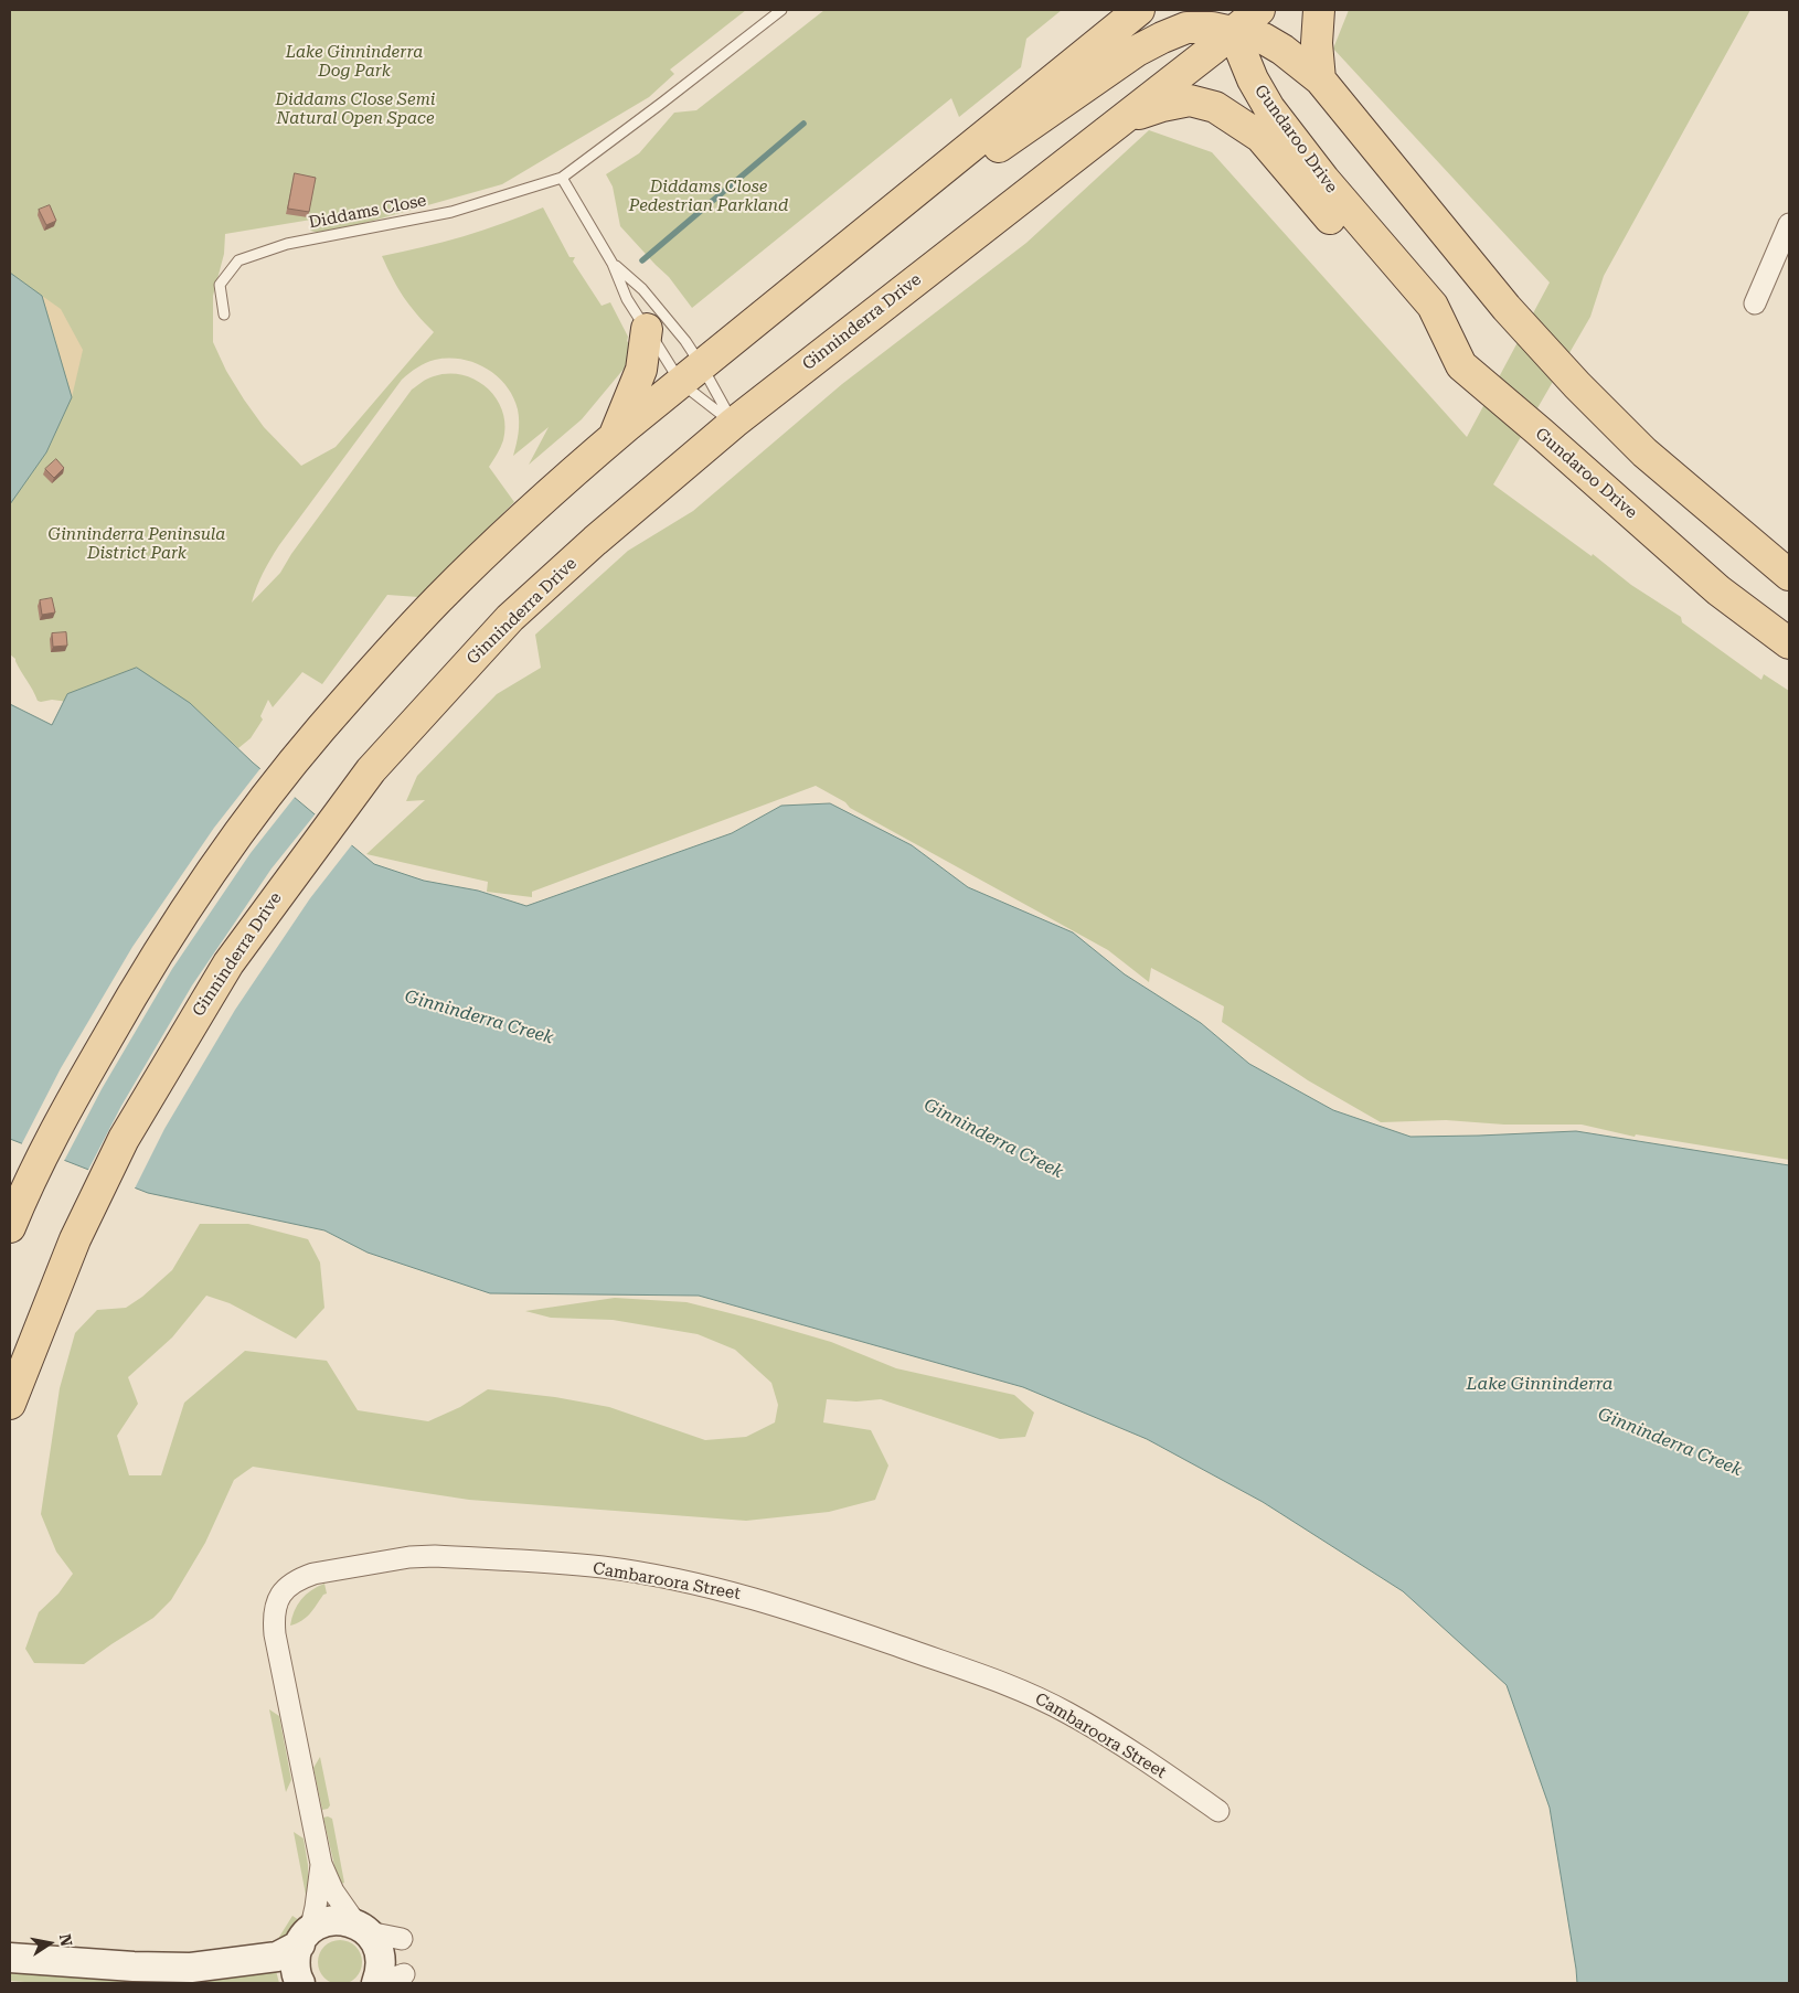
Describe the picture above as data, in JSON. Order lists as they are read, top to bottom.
{
  "streets": {
    "main road": ["Gundaroo Drive", "Ginninderra Drive"],
    "street": ["Cambaroora Street"],
    "lane": ["Diddams Close"]
  },
  "crossings": [
    ["Gundaroo Drive", "Ginninderra Drive"]
  ],
  "water": ["Ginninderra Creek", "Lake Ginninderra"],
  "parks": [
    "Lake Ginninderra Dog Park",
    "Diddams Close Semi Natural Open Space",
    "Diddams Close Pedestrian Parkland",
    "Ginninderra Peninsula District Park"
  ],
  "north": "right"
}
